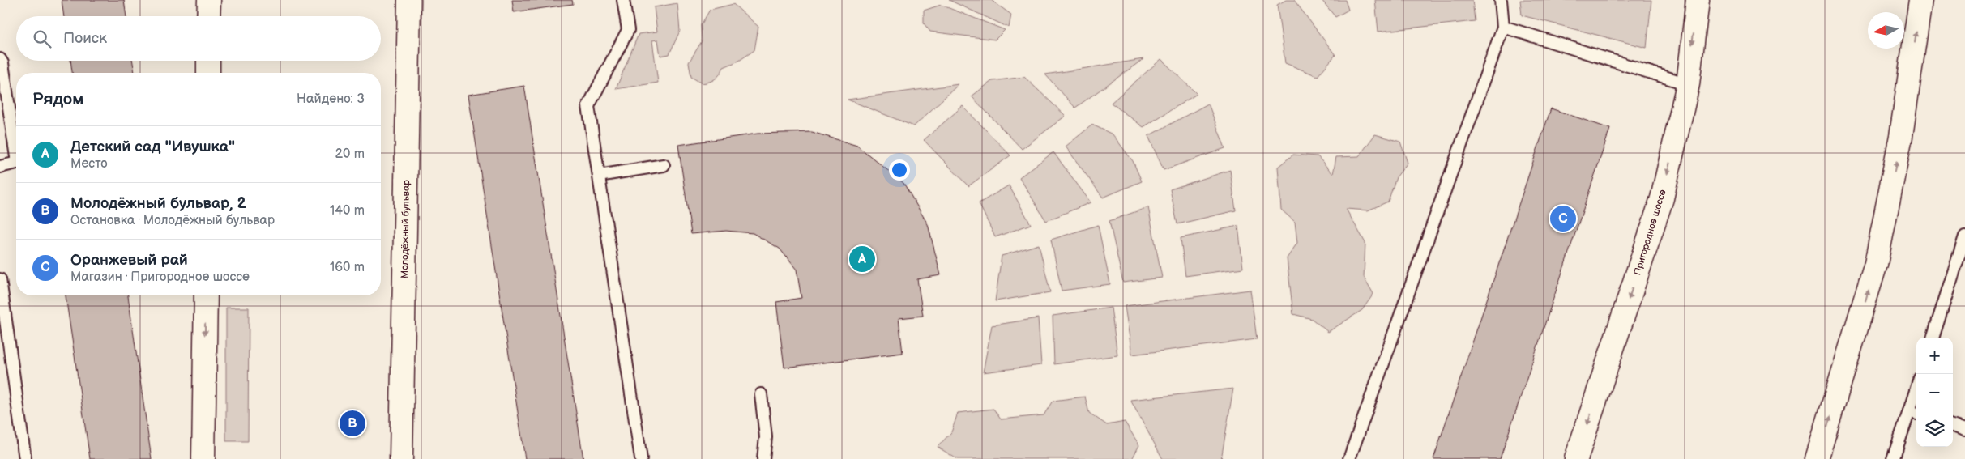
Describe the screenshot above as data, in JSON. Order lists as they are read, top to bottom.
{
  "streets": {
    "street": ["Молодёжный бульвар", "Пригородное шоссе"]
  },
  "one_way": ["Пригородное шоссе"],
  "north": "left",
  "page": {
    "search": "Поиск",
    "heading": ["Рядом", "Найдено: 3"],
    "list": [
      {
        "mark": "A",
        "name": "Детский сад \"Ивушка\"",
        "note": "Место",
        "value": "20 m"
      },
      {
        "mark": "B",
        "name": "Молодёжный бульвар, 2",
        "note": "Остановка · Молодёжный бульвар",
        "value": "140 m"
      },
      {
        "mark": "C",
        "name": "Оранжевый рай",
        "note": "Магазин · Пригородное шоссе",
        "value": "160 m"
      }
    ],
    "pins": ["C", "A", "B"],
    "map_buttons": ["+", "−"]
  }
}
